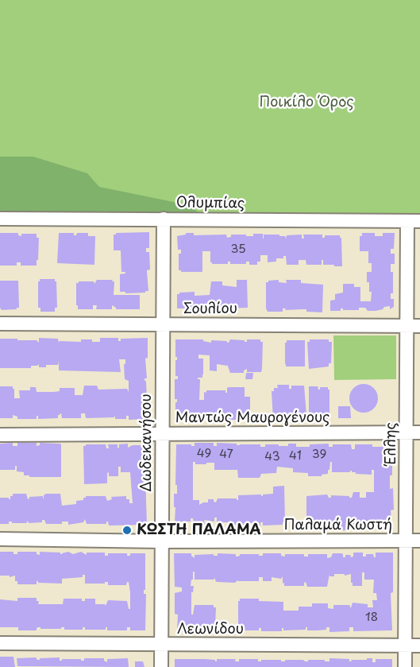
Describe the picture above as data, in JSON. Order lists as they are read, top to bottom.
{
  "streets": {
    "street": [
      "Ολυμπίας",
      "Σουλίου",
      "Μαντώς Μαυρογένους",
      "Δωδεκανήσου",
      "Έλλης",
      "Παλαμά Κωστή",
      "Λεωνίδου"
    ]
  },
  "crossings": [
    ["Ολυμπίας", "Δωδεκανήσου"],
    ["Ολυμπίας", "Έλλης"],
    ["Σουλίου", "Δωδεκανήσου"],
    ["Σουλίου", "Έλλης"],
    ["Μαντώς Μαυρογένους", "Δωδεκανήσου"],
    ["Μαντώς Μαυρογένους", "Έλλης"],
    ["Δωδεκανήσου", "Παλαμά Κωστή"],
    ["Δωδεκανήσου", "Λεωνίδου"],
    ["Έλλης", "Παλαμά Κωστή"],
    ["Έλλης", "Λεωνίδου"]
  ],
  "parks": ["Ποικίλο Όρος"],
  "places": ["ΚΩΣΤΗ ΠΑΛΑΜΑ"],
  "house_numbers": [
    "35",
    "49",
    "47",
    "39",
    "41",
    "43",
    "18"
  ]
}
